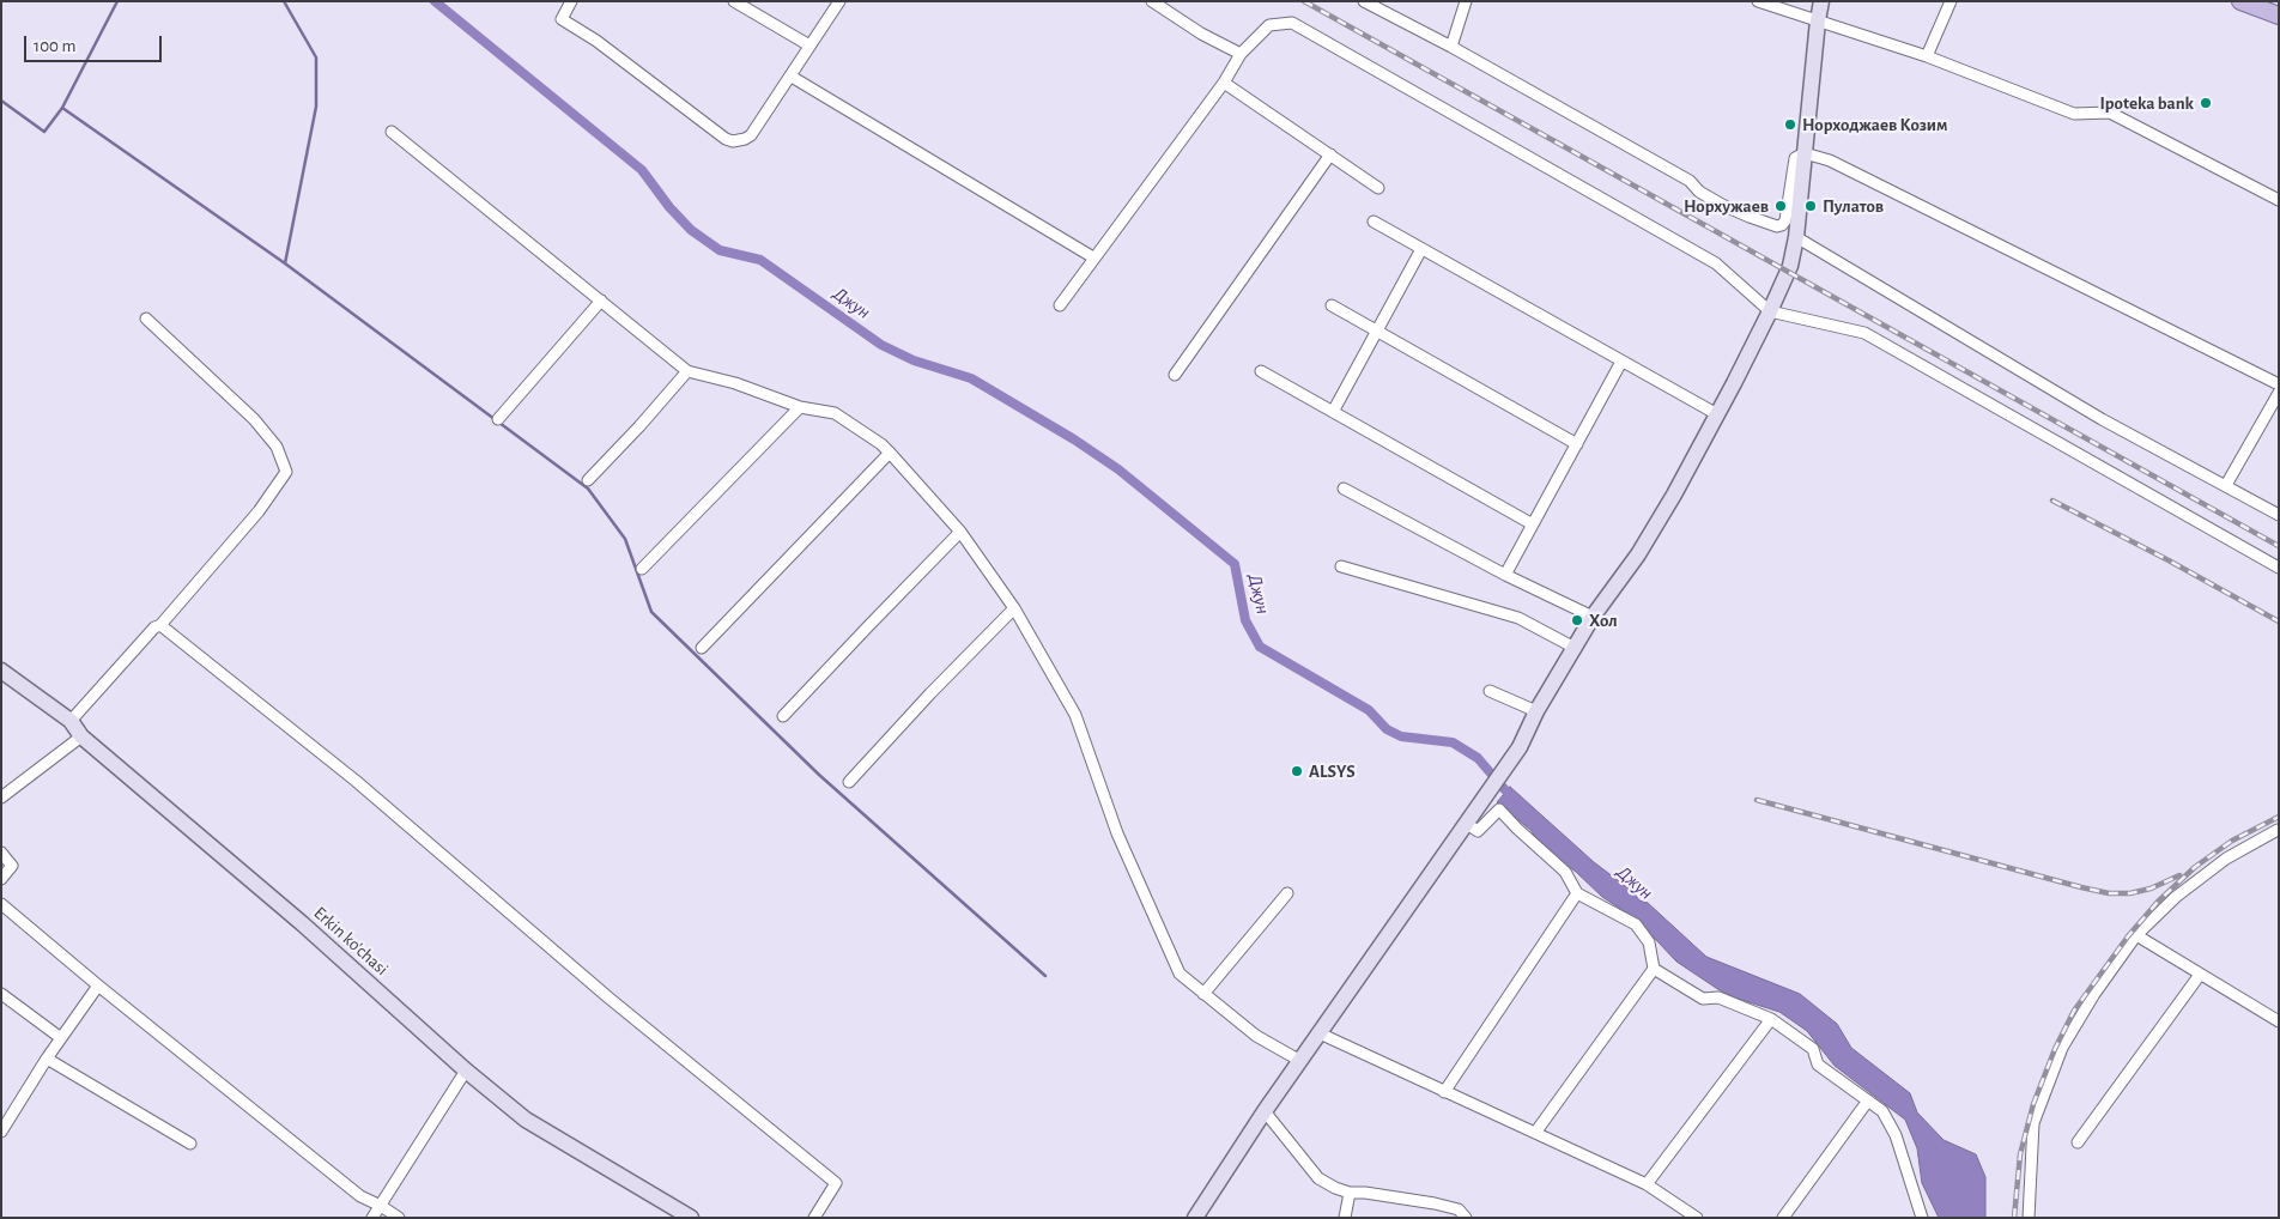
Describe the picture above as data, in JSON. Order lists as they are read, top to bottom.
{
  "streets": {
    "main road": ["Erkin ko'chasi"]
  },
  "water": ["Джун"],
  "places": [
    "Ipoteka bank",
    "Норходжаев Козим",
    "Норхужаев",
    "Пулатов",
    "Хол",
    "ALSYS"
  ],
  "scale_bar": "100 m"
}
